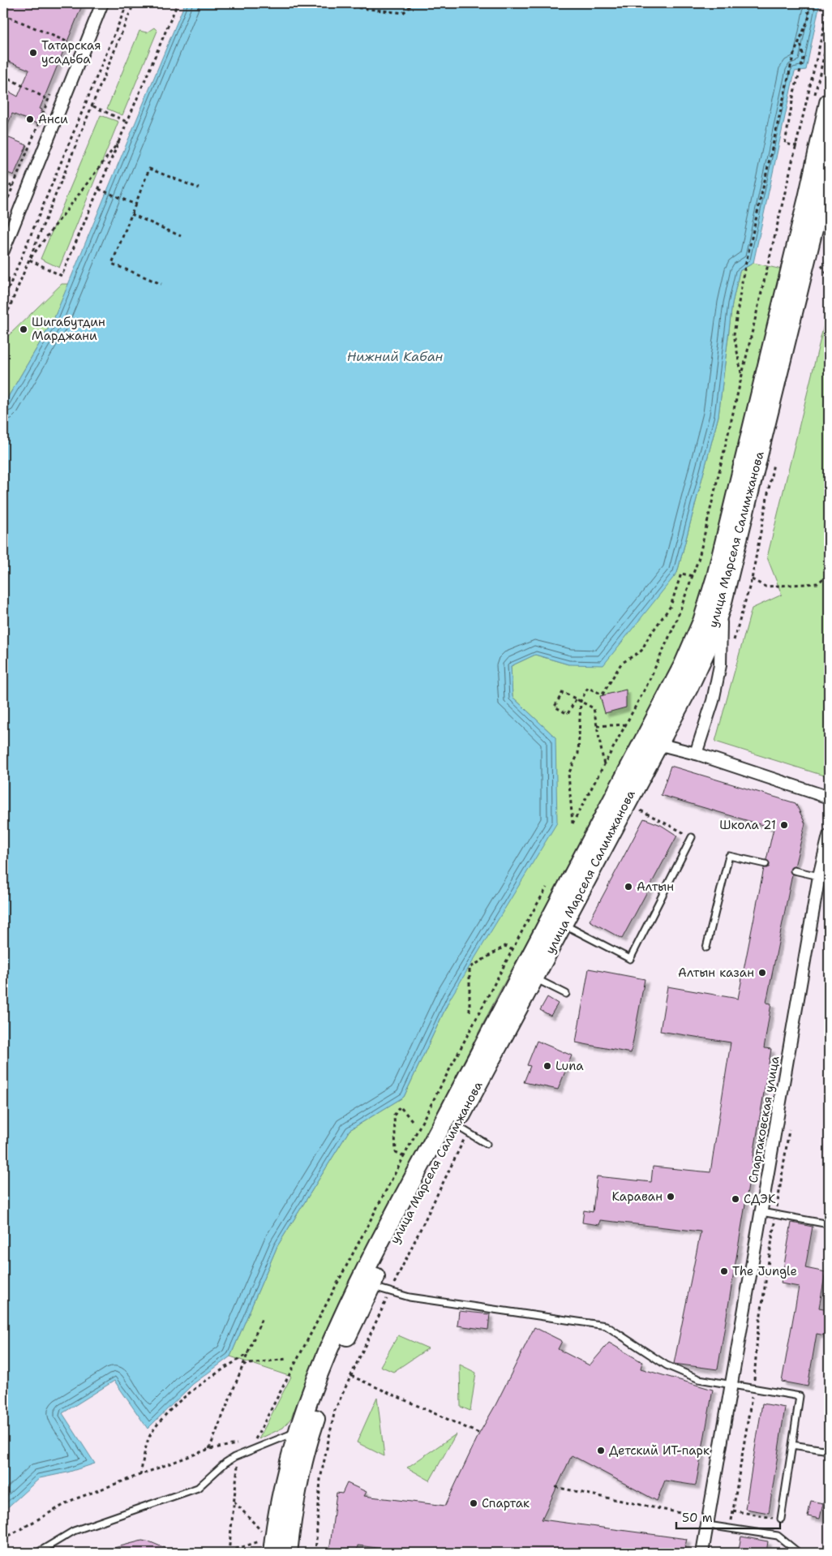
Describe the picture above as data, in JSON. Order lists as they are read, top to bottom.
{
  "streets": {
    "main road": ["улица Марселя Салимжанова"],
    "street": ["Спартаковская улица"]
  },
  "water": ["Нижний Кабан"],
  "places": [
    "Татарская усадьба",
    "Анси",
    "Шигабутдин Марджани",
    "Школа 21",
    "Алтын",
    "Алтын казан",
    "Luna",
    "Караван",
    "СДЭК",
    "The Jungle",
    "Детский ИТ-парк",
    "Спартак"
  ],
  "scale_bar": "50 m"
}
